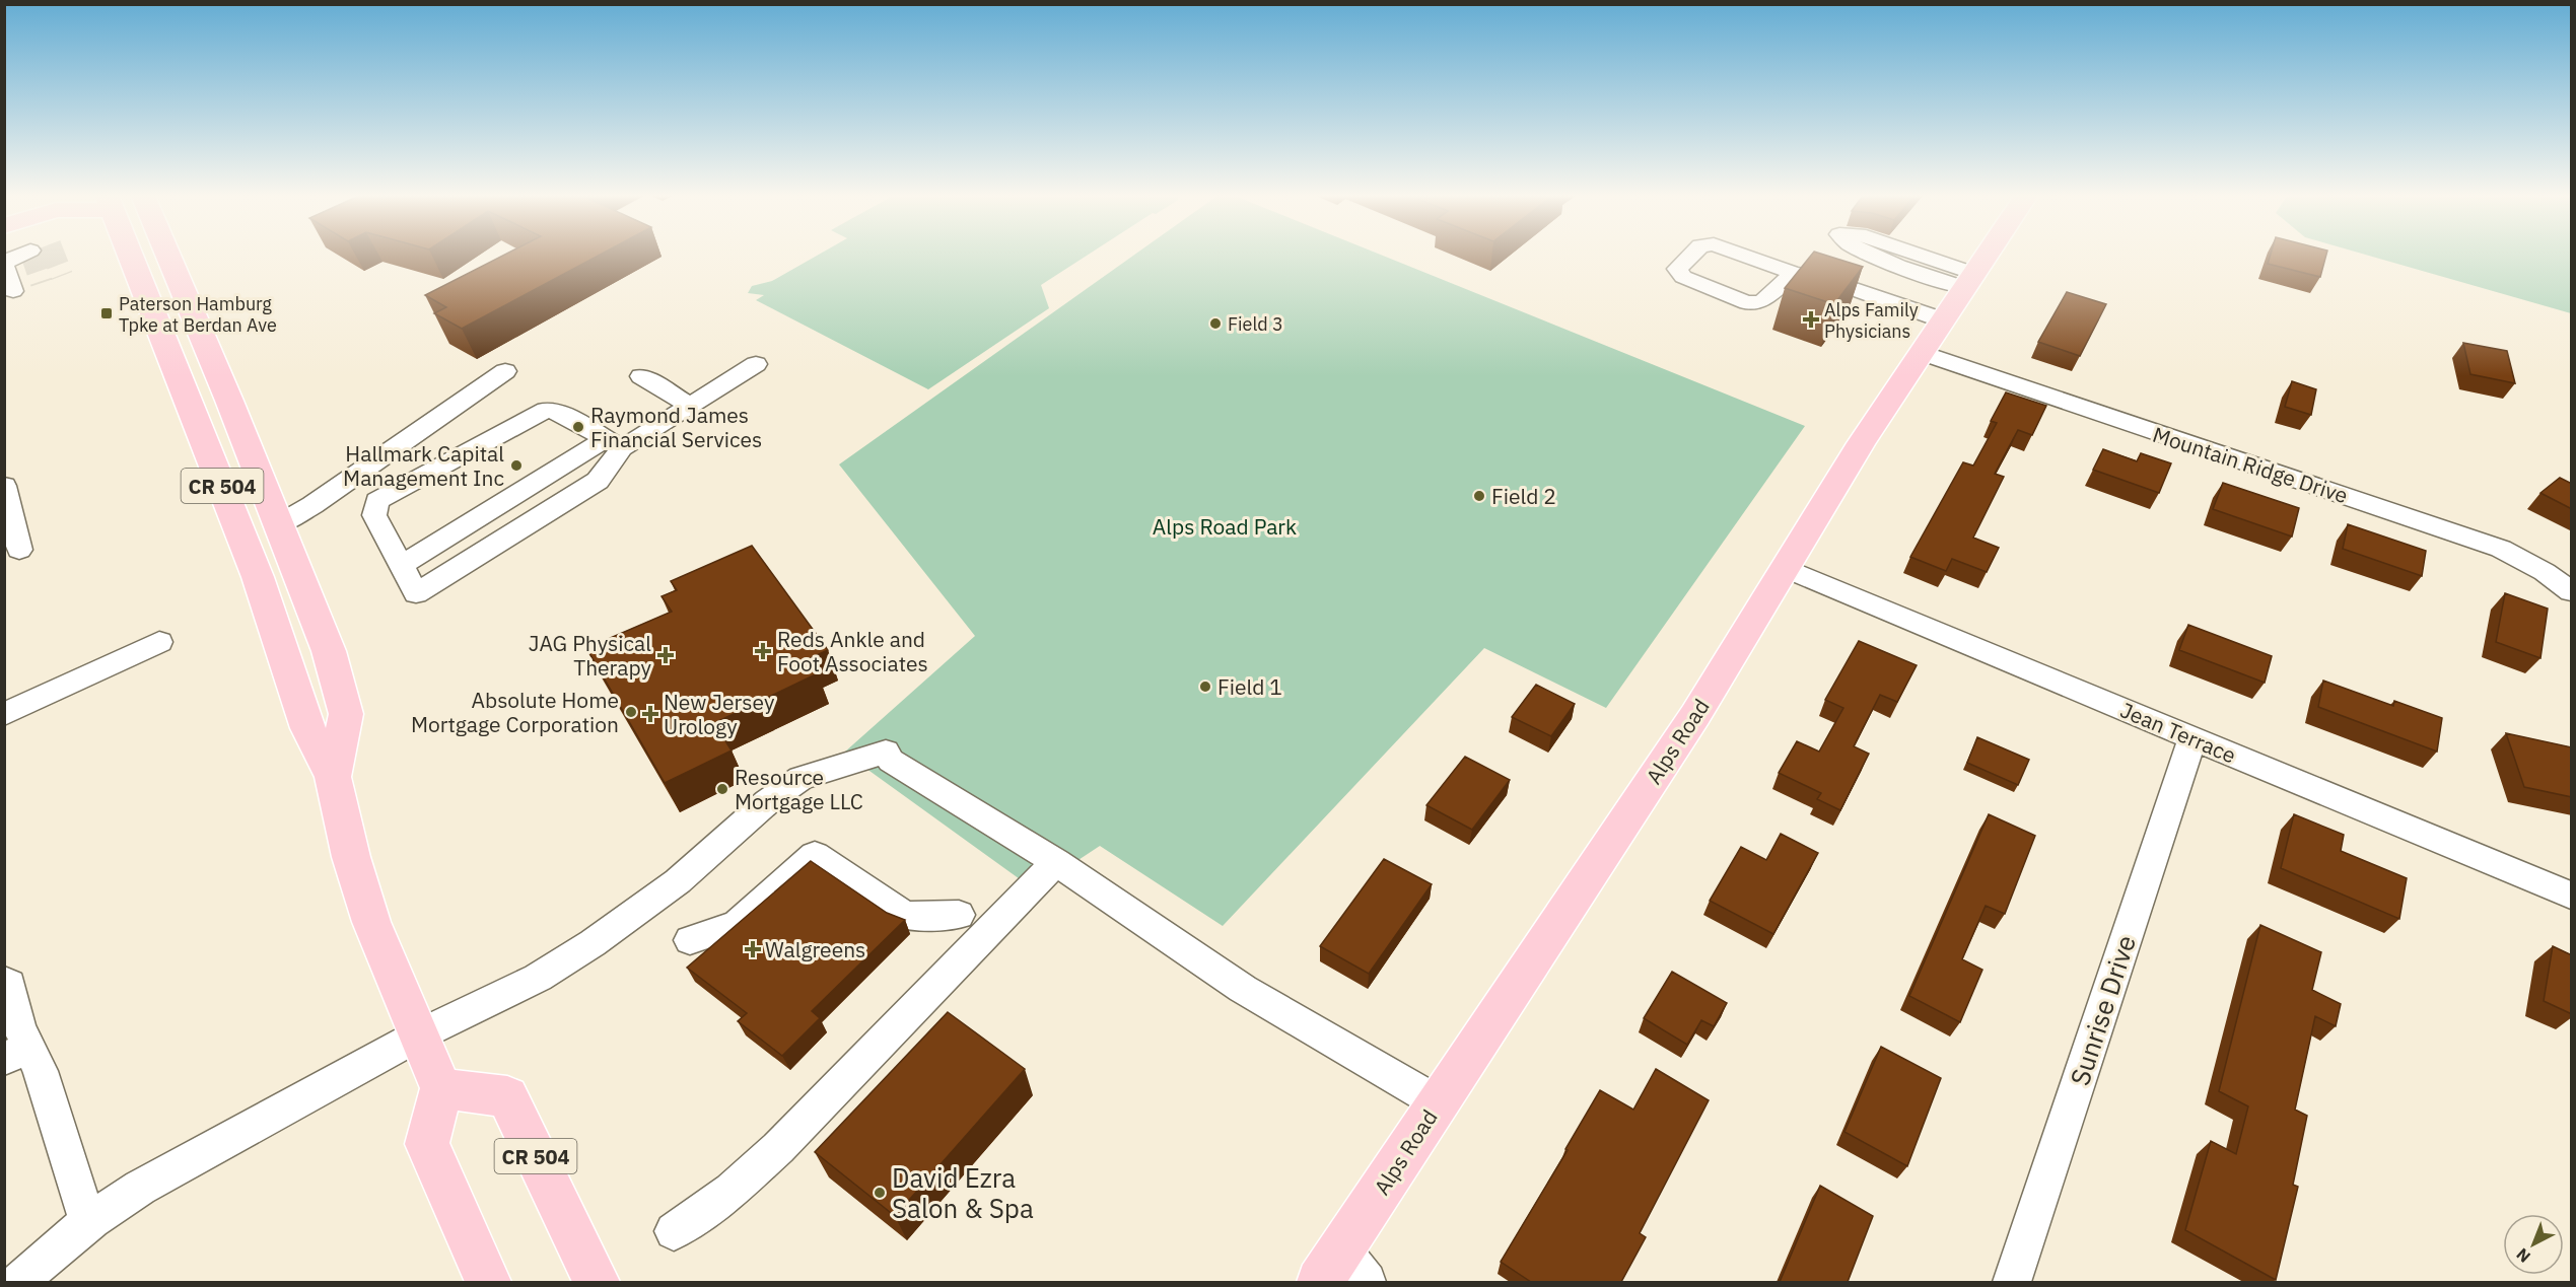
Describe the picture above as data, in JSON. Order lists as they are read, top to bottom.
{
  "streets": {
    "main road": ["CR 504", "Alps Road"],
    "street": ["Mountain Ridge Drive", "Jean Terrace", "Sunrise Drive"]
  },
  "crossings": [
    ["Mountain Ridge Drive", "Alps Road"],
    ["Jean Terrace", "Alps Road"],
    ["Jean Terrace", "Sunrise Drive"]
  ],
  "parks": ["Alps Road Park"],
  "places": {
    "transit": ["Paterson Hamburg Tpke at Berdan Ave"],
    "health": [
      "Alps Family Physicians",
      "Reds Ankle and Foot Associates",
      "JAG Physical Therapy",
      "New Jersey Urology",
      "Walgreens"
    ],
    "other": [
      "Field 3",
      "Raymond James Financial Services",
      "Hallmark Capital Management Inc",
      "Field 2",
      "Field 1",
      "Absolute Home Mortgage Corporation",
      "Resource Mortgage LLC",
      "David Ezra Salon & Spa"
    ]
  },
  "north": "bottom left"
}
